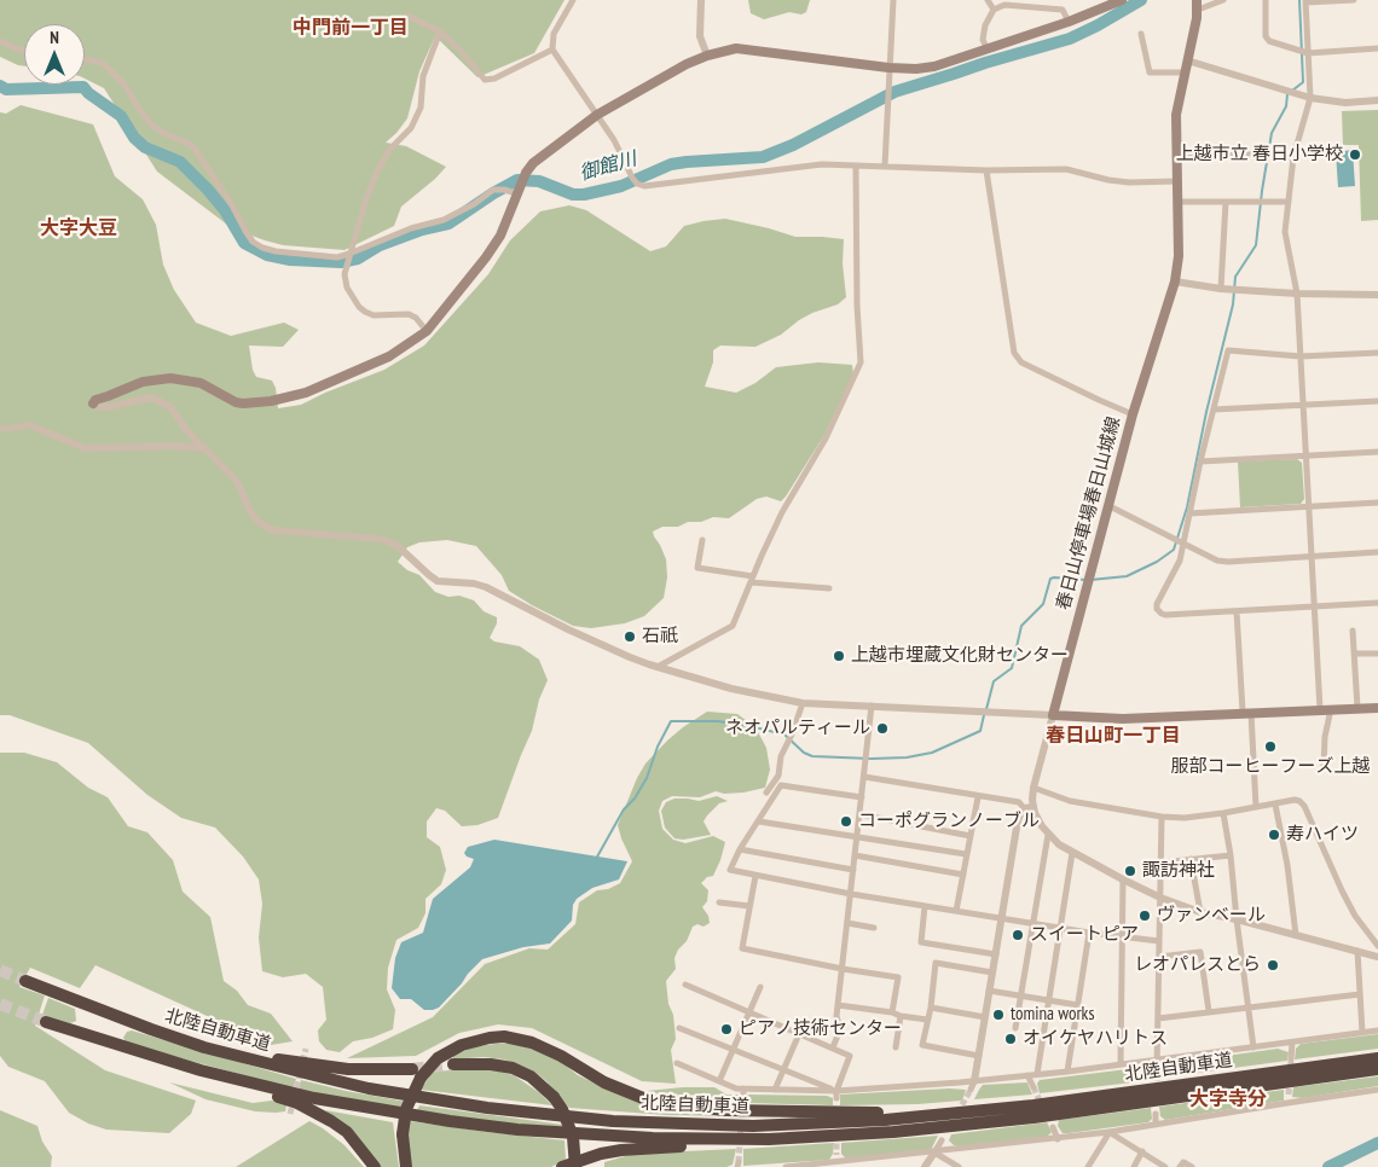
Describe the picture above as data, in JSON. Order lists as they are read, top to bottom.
{
  "streets": {
    "highway": ["北陸自動車道"],
    "main road": ["春日山停車場春日山城線"]
  },
  "districts": [
    "中門前一丁目",
    "大字大豆",
    "春日山町一丁目",
    "大字寺分"
  ],
  "water": ["御館川"],
  "places": [
    "上越市立 春日小学校",
    "石祇",
    "上越市埋蔵文化財センター",
    "ネオパルティール",
    "服部コーヒーフーズ上越",
    "コーポグランノーブル",
    "寿ハイツ",
    "諏訪神社",
    "ヴァンベール",
    "スイートピア",
    "レオパレスとら",
    "tomina works",
    "ピアノ技術センター",
    "オイケヤハリトス"
  ],
  "north": "top"
}
